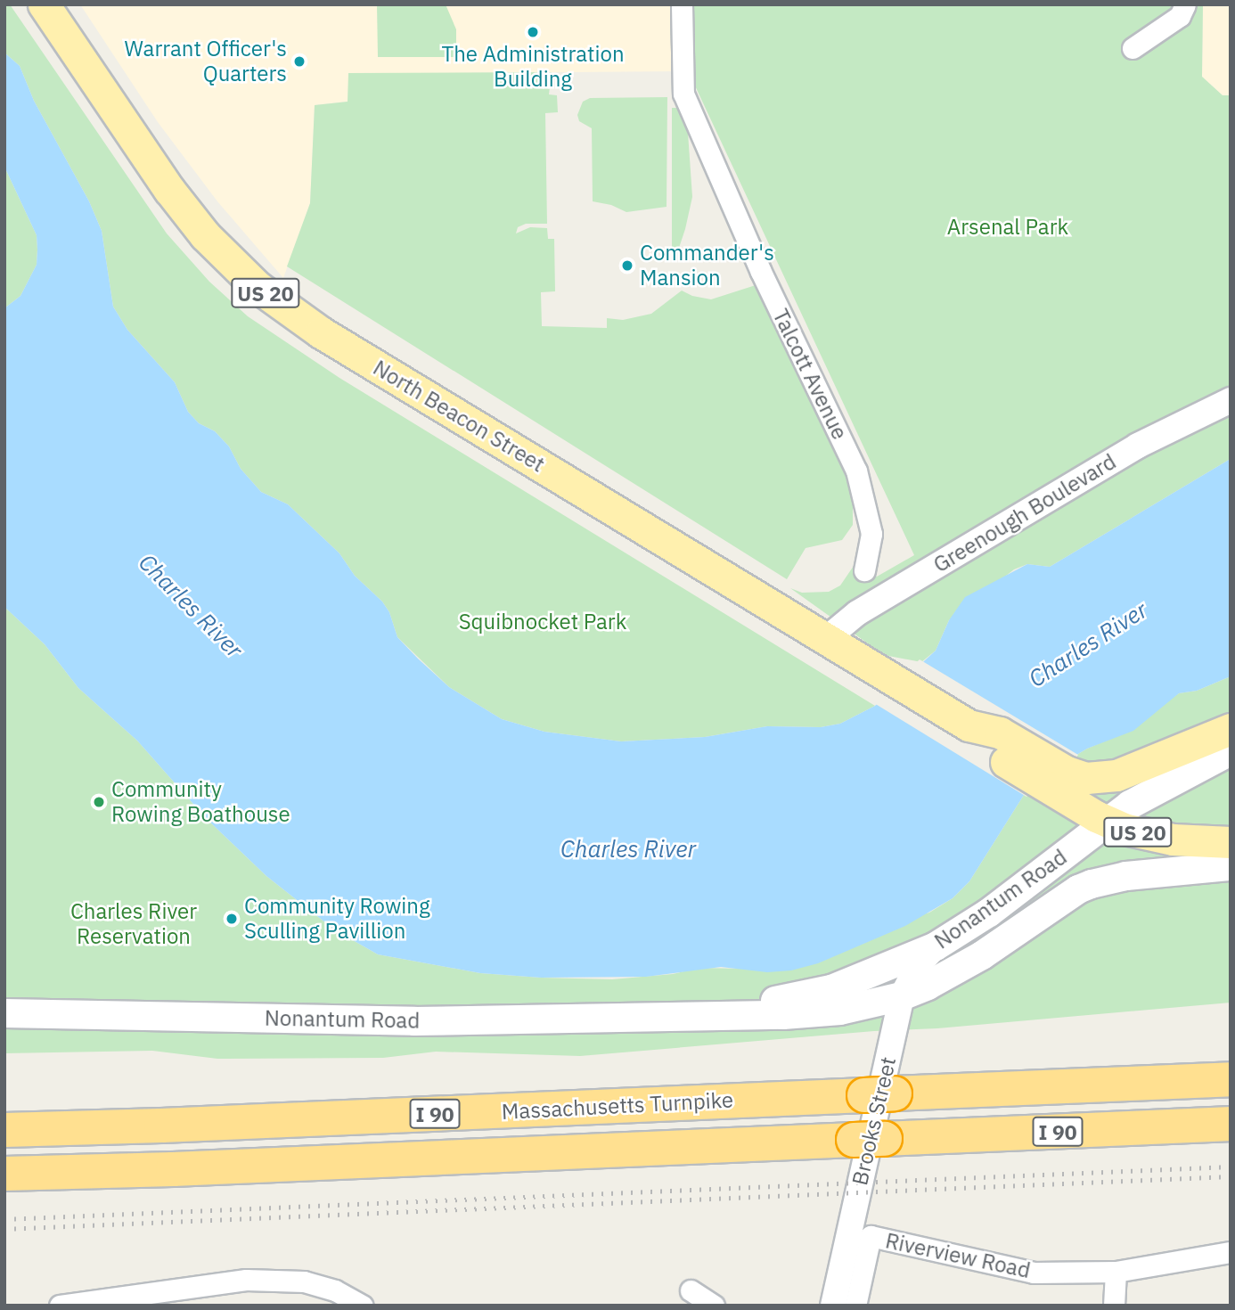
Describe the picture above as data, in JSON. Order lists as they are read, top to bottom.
{
  "streets": {
    "highway": ["Massachusetts Turnpike", "I 90"],
    "main road": ["US 20", "North Beacon Street", "Nonantum Road"],
    "street": [
      "Talcott Avenue",
      "Greenough Boulevard",
      "Brooks Street",
      "Riverview Road"
    ]
  },
  "crossings": [
    ["North Beacon Street", "Greenough Boulevard"],
    ["North Beacon Street", "Nonantum Road"],
    ["Nonantum Road", "Brooks Street"]
  ],
  "water": ["Charles River"],
  "parks": ["Arsenal Park", "Squibnocket Park", "Charles River Reservation"],
  "places": [
    "The Administration Building",
    "Warrant Officer's Quarters",
    "Commander's Mansion",
    "Community Rowing Boathouse",
    "Community Rowing Sculling Pavillion"
  ]
}
